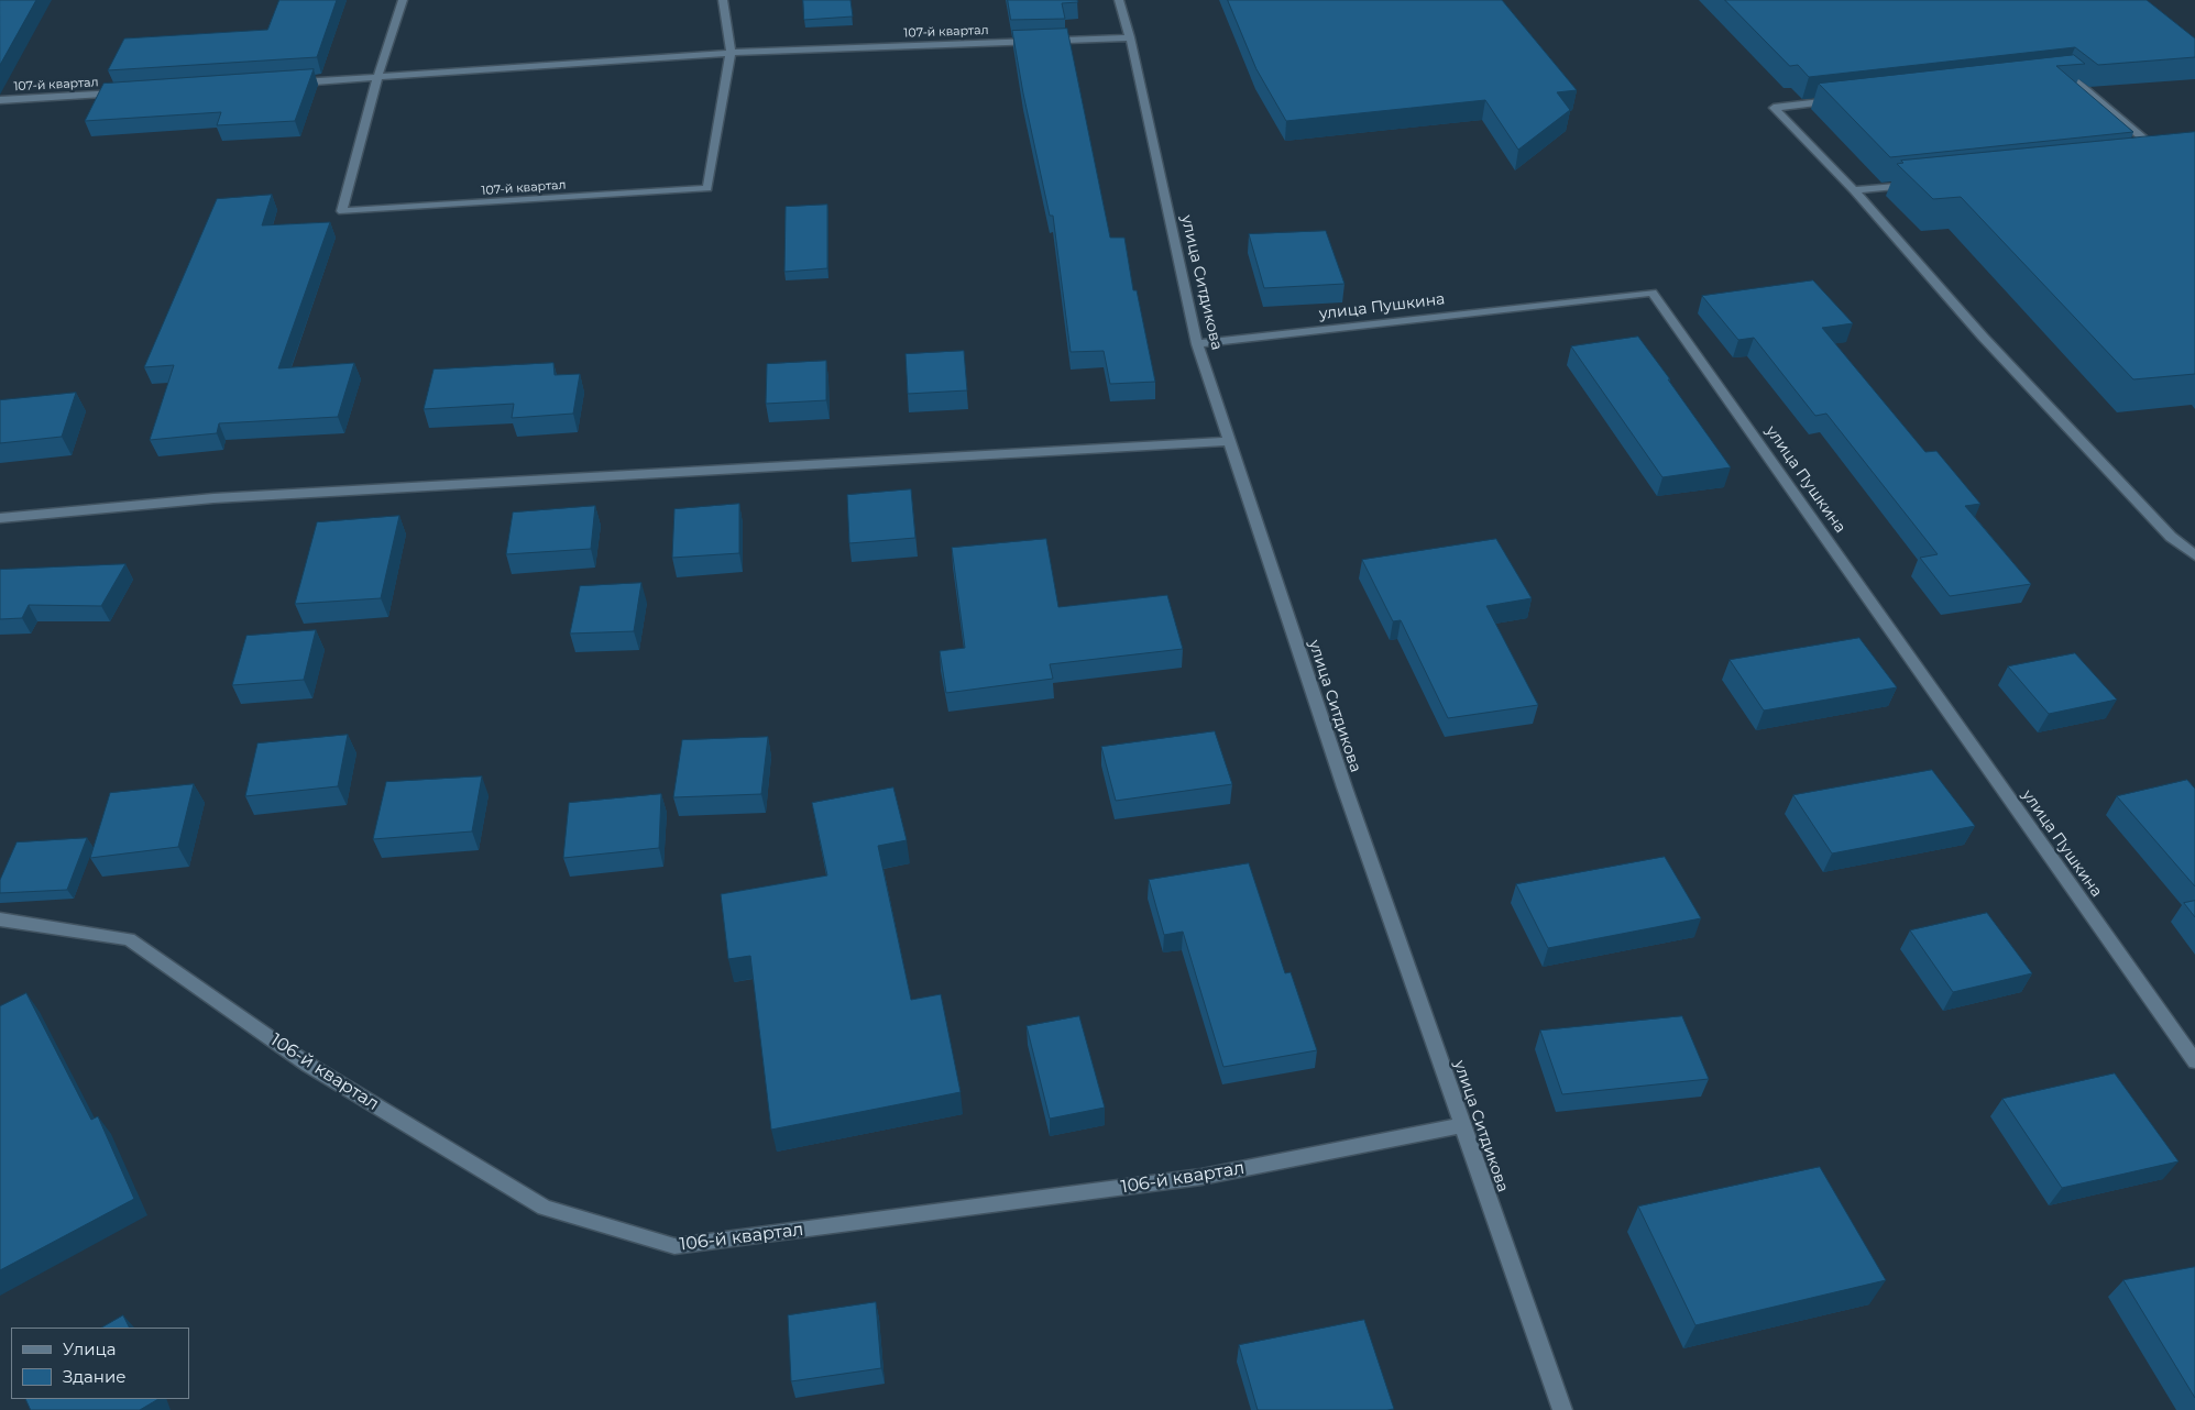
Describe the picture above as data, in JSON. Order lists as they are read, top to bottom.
{
  "streets": {
    "street": [
      "107-й квартал",
      "улица Ситдикова",
      "улица Пушкина",
      "106-й квартал"
    ]
  },
  "crossings": [
    ["107-й квартал", "улица Ситдикова"],
    ["улица Ситдикова", "улица Пушкина"],
    ["улица Ситдикова", "106-й квартал"]
  ],
  "legend": ["Улица", "Здание"]
}
